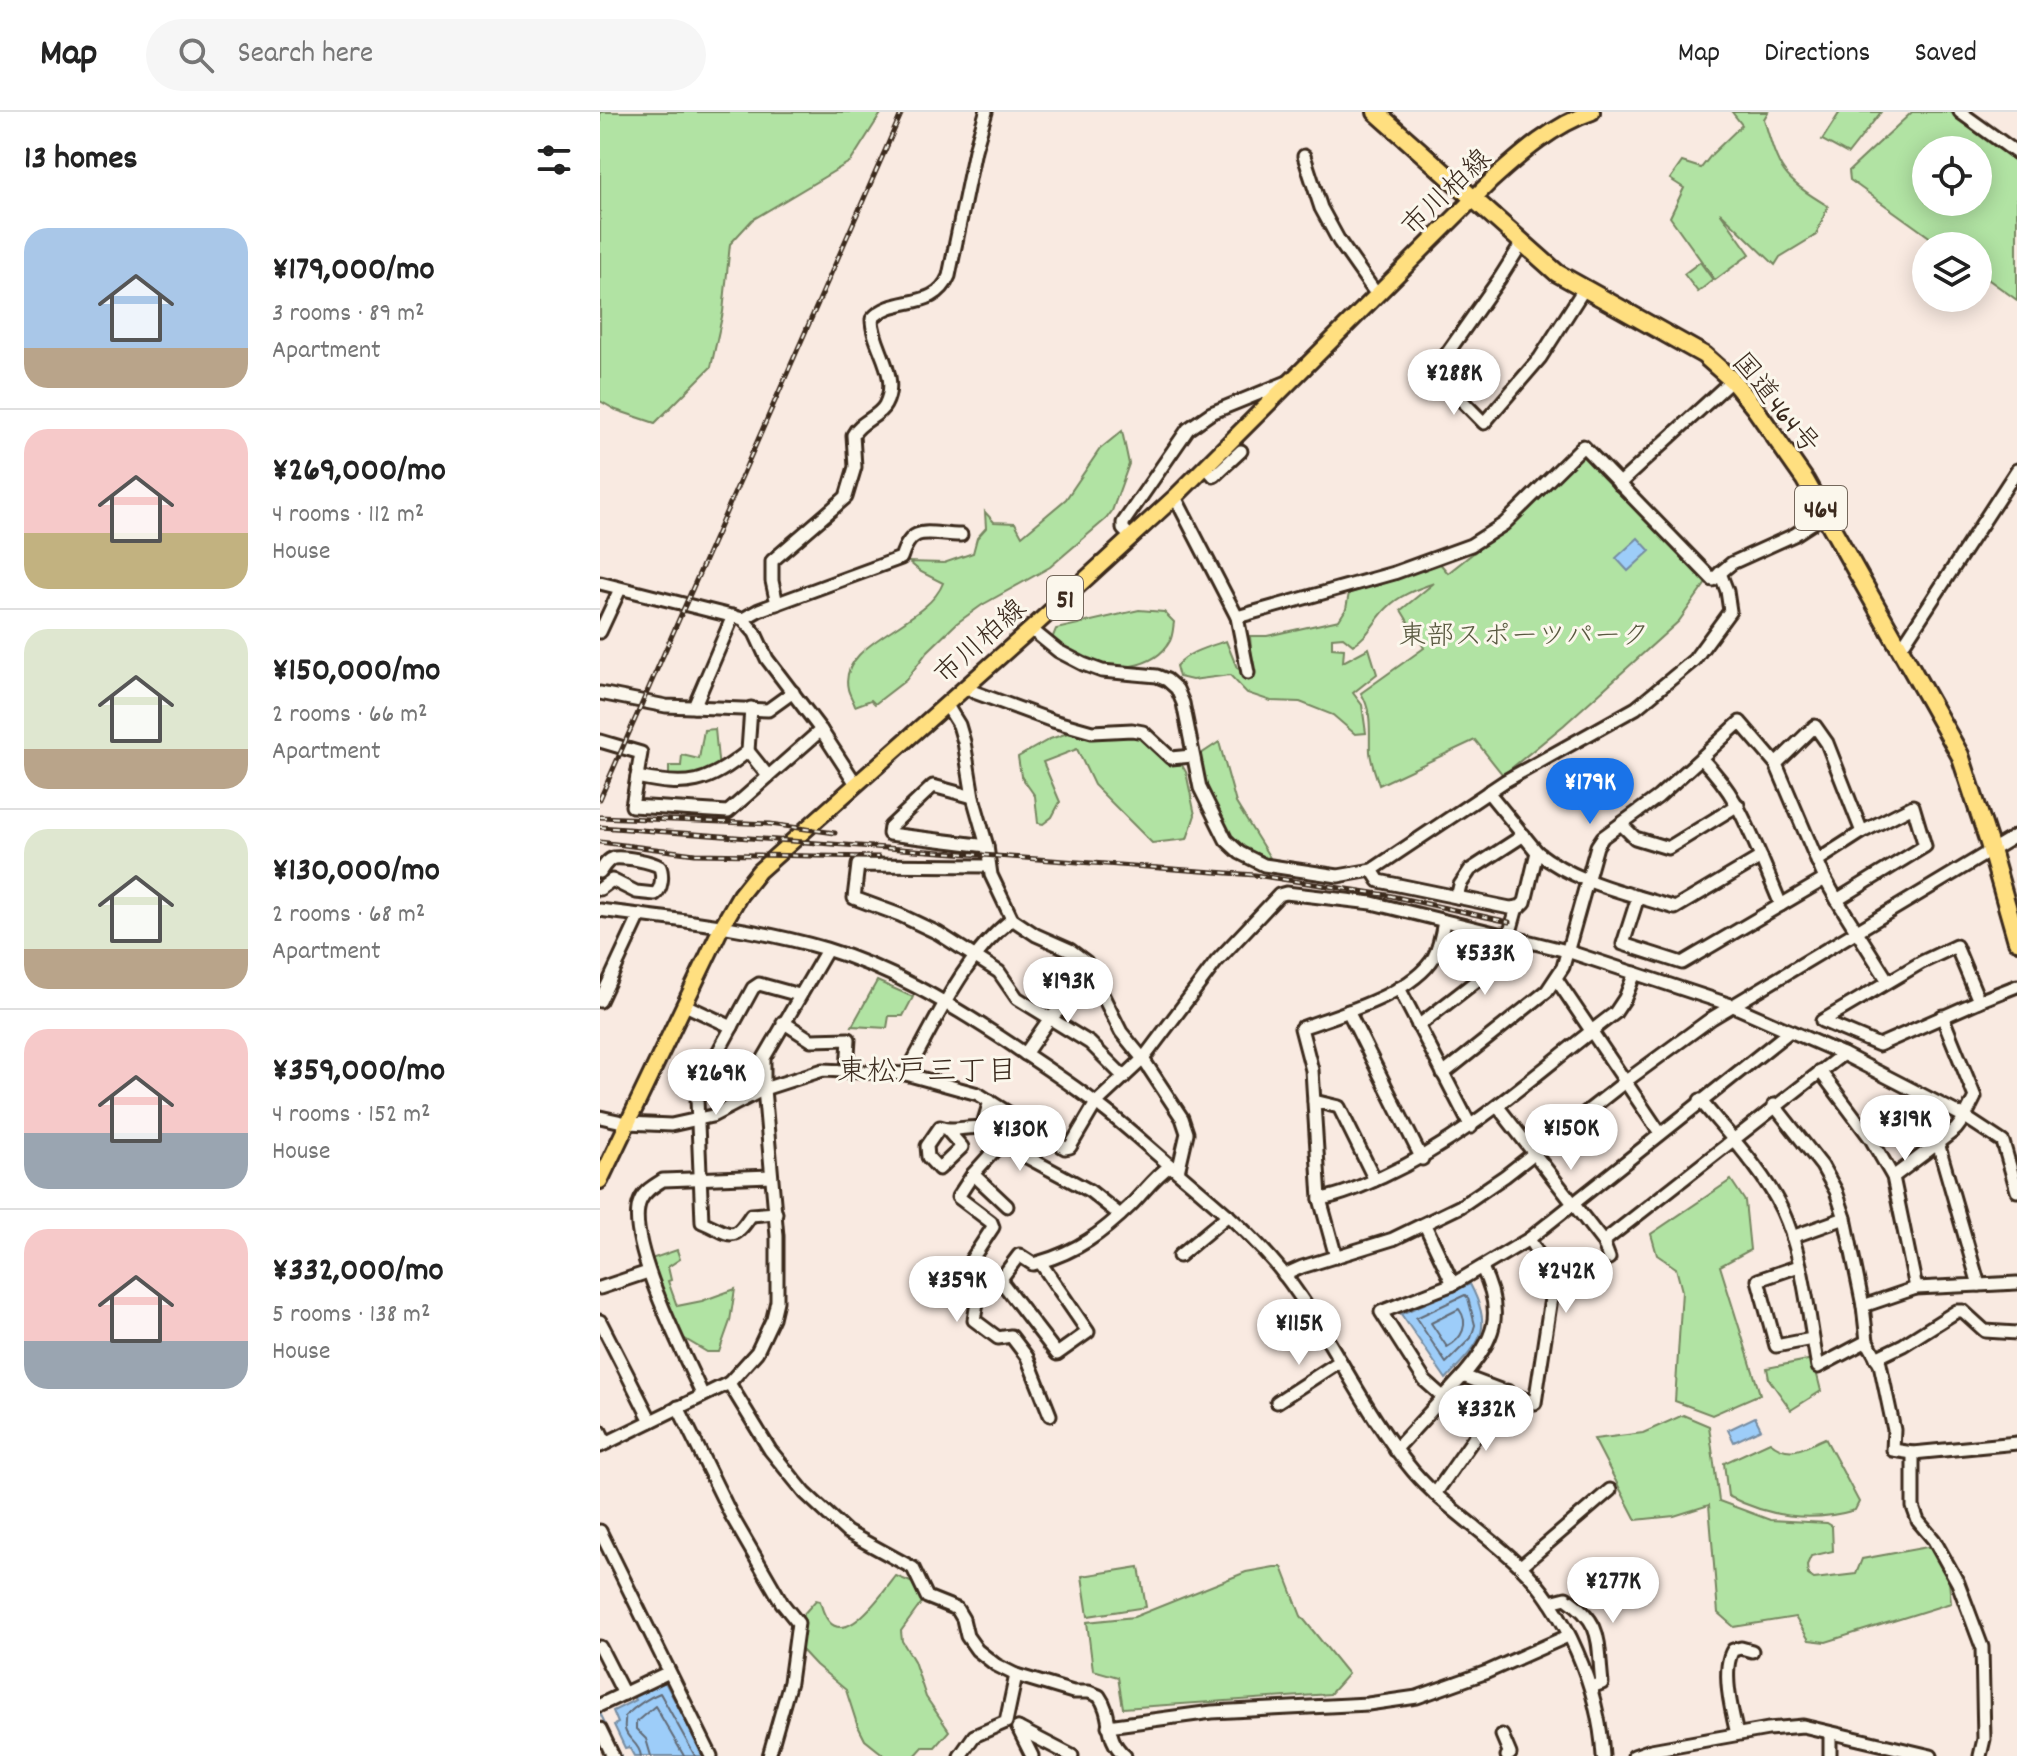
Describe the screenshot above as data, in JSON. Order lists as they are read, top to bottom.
{
  "streets": {
    "highway": ["国道464号", "464"],
    "main road": ["市川柏線", "51"]
  },
  "crossings": [
    ["市川柏線", "国道464号"]
  ],
  "districts": ["東松戸三丁目"],
  "parks": ["東部スポーツパーク"],
  "page": {
    "header": "Map",
    "search": "Search here",
    "nav": ["Map", "Directions", "Saved"],
    "heading": "13 homes",
    "list": [
      {
        "name": "¥179,000/mo",
        "note": "3 rooms · 89 m² · Apartment"
      },
      {
        "name": "¥269,000/mo",
        "note": "4 rooms · 112 m² · House"
      },
      {
        "name": "¥150,000/mo",
        "note": "2 rooms · 66 m² · Apartment"
      },
      {
        "name": "¥130,000/mo",
        "note": "2 rooms · 68 m² · Apartment"
      },
      {
        "name": "¥359,000/mo",
        "note": "4 rooms · 152 m² · House"
      },
      {
        "name": "¥332,000/mo",
        "note": "5 rooms · 138 m² · House"
      }
    ],
    "price": [
      "¥288K",
      "¥179K",
      "¥533K",
      "¥193K",
      "¥269K",
      "¥319K",
      "¥150K",
      "¥130K",
      "¥242K",
      "¥359K",
      "¥115K",
      "¥332K",
      "¥277K"
    ]
  }
}
